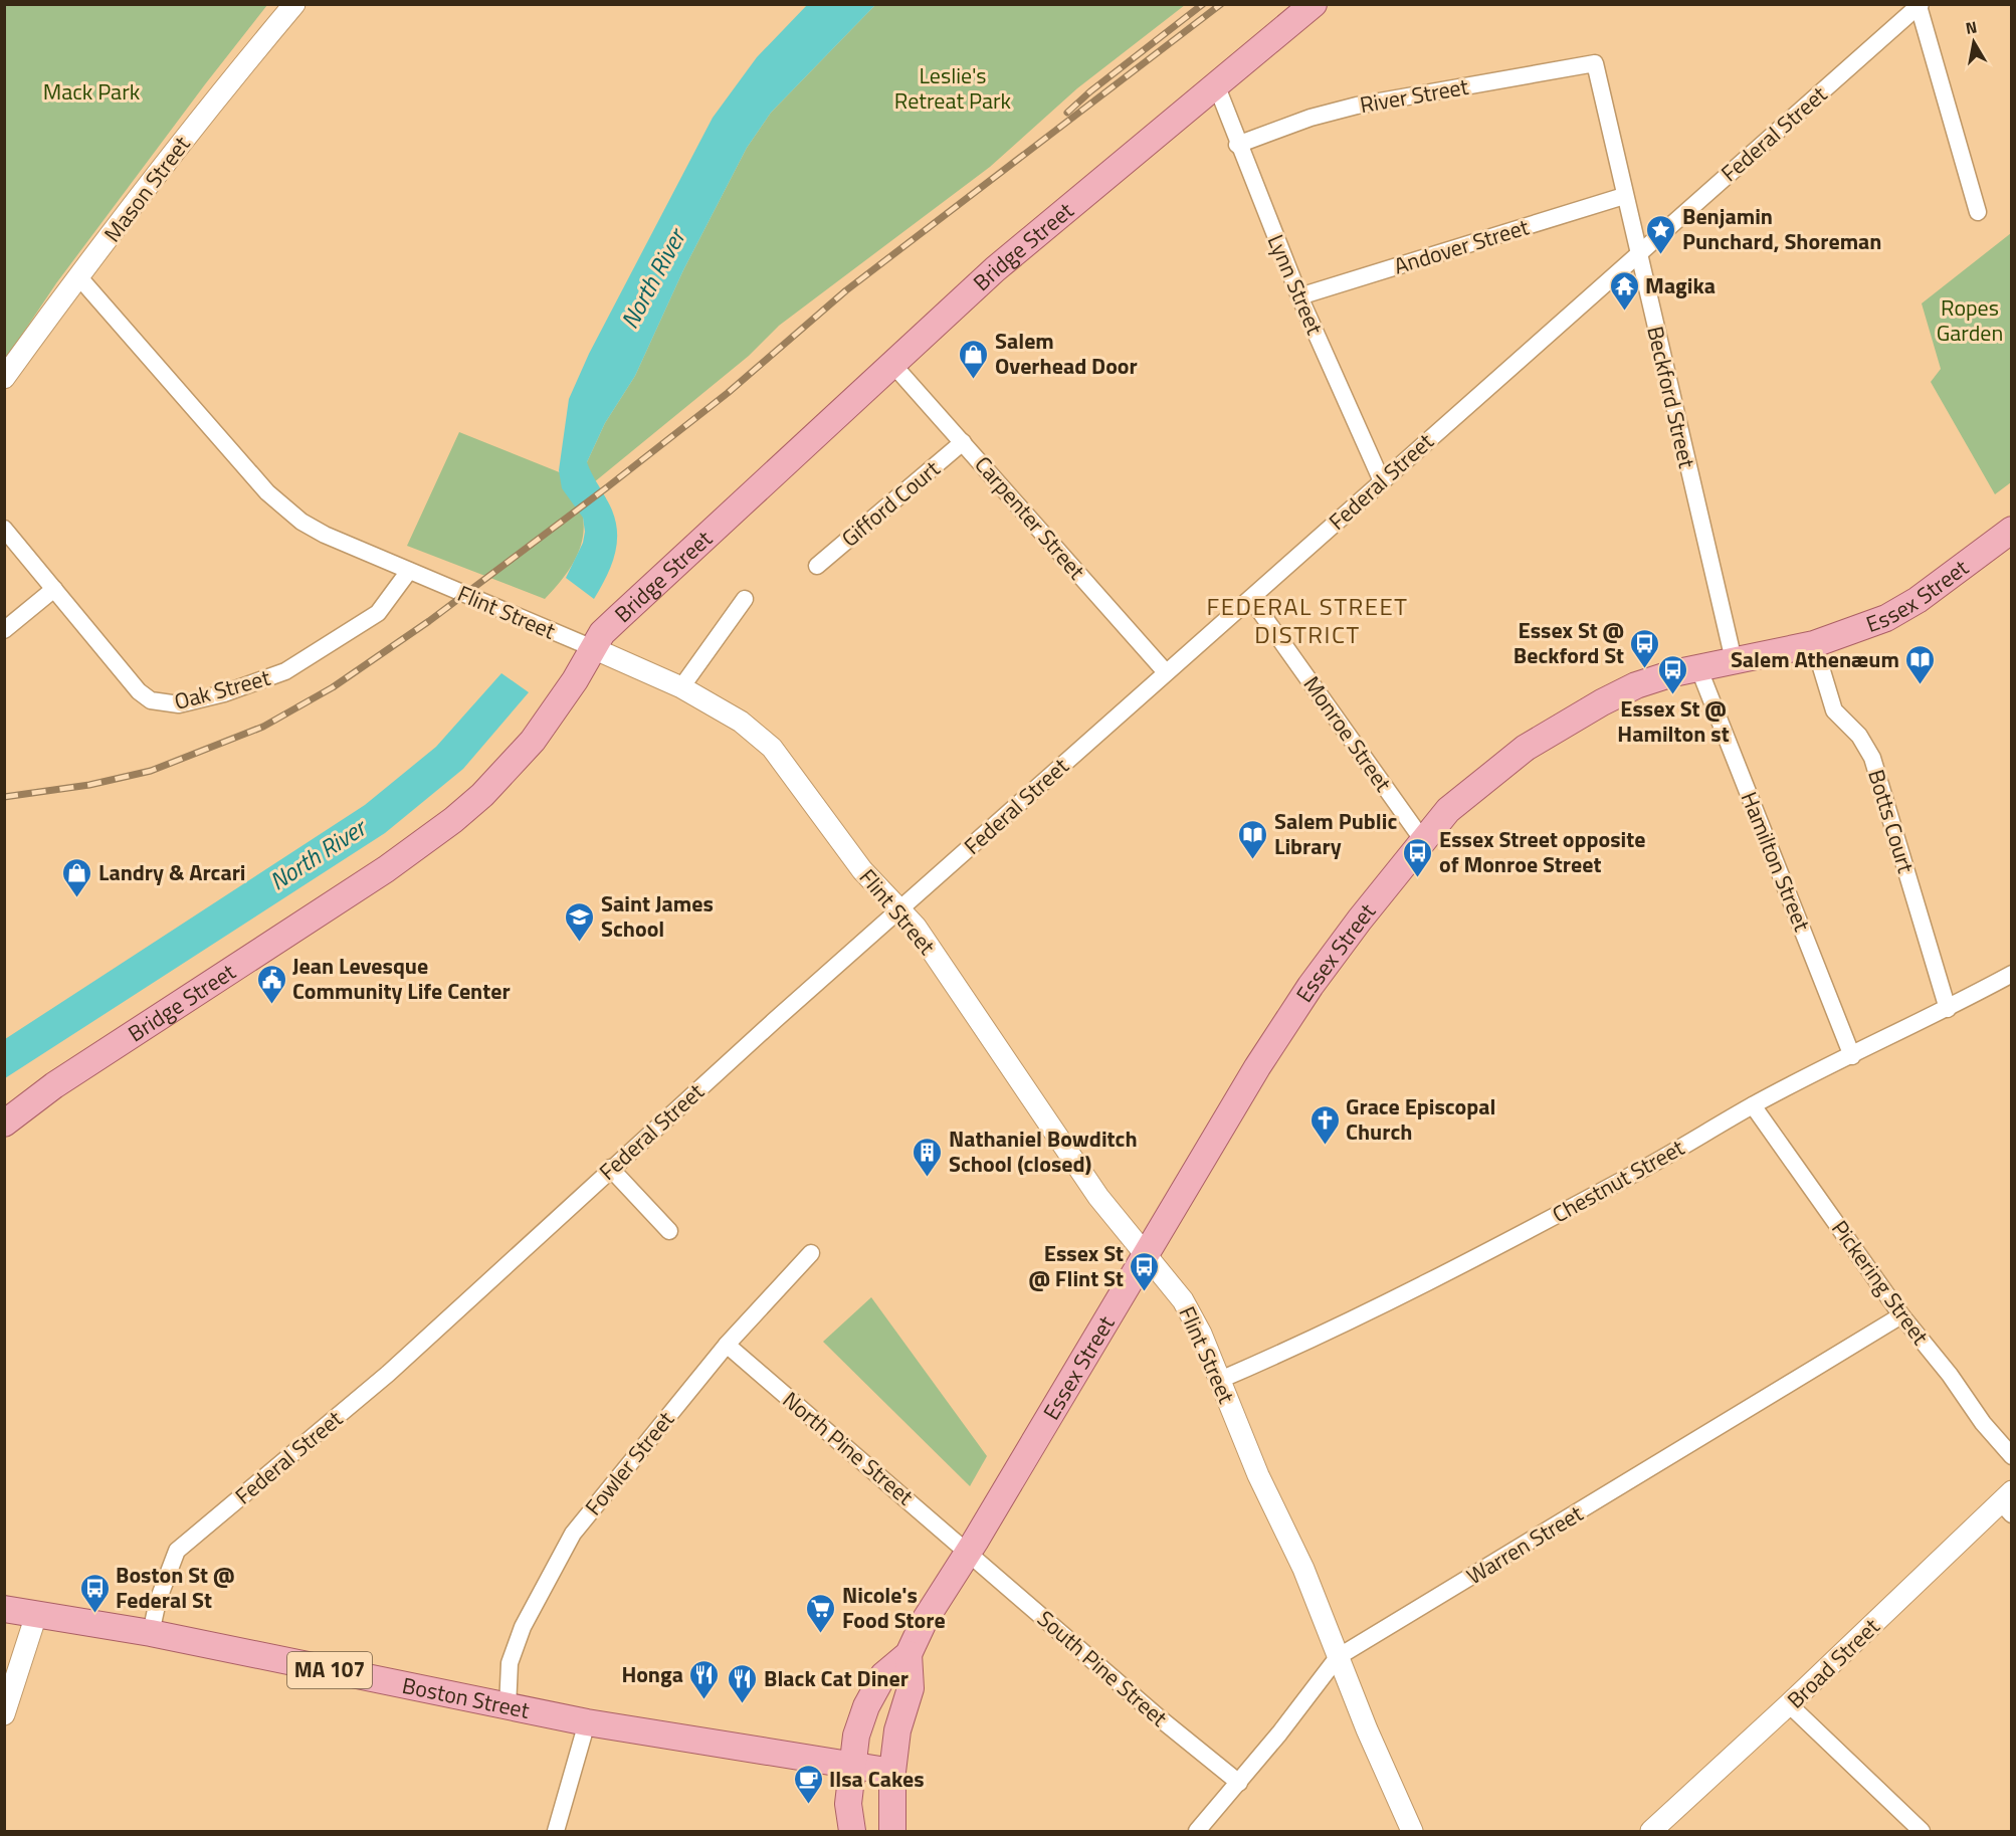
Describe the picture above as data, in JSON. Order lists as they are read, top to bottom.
{
  "streets": {
    "main road": [
      "Bridge Street",
      "Essex Street",
      "MA 107",
      "Boston Street"
    ],
    "street": [
      "River Street",
      "Federal Street",
      "Mason Street",
      "Andover Street",
      "Lynn Street",
      "Beckford Street",
      "Gifford Court",
      "Carpenter Street",
      "Flint Street",
      "Oak Street",
      "Monroe Street",
      "Botts Court",
      "Hamilton Street",
      "Chestnut Street",
      "Pickering Street",
      "North Pine Street",
      "Fowler Street",
      "Warren Street",
      "Broad Street",
      "South Pine Street"
    ]
  },
  "crossings": [
    ["River Street", "Lynn Street"],
    ["River Street", "Beckford Street"],
    ["Federal Street", "Lynn Street"],
    ["Federal Street", "Beckford Street"],
    ["Federal Street", "Carpenter Street"],
    ["Federal Street", "Flint Street"],
    ["Federal Street", "Monroe Street"],
    ["Federal Street", "Boston Street"],
    ["Mason Street", "Flint Street"],
    ["Bridge Street", "Lynn Street"],
    ["Bridge Street", "Carpenter Street"],
    ["Bridge Street", "Flint Street"],
    ["Andover Street", "Lynn Street"],
    ["Andover Street", "Beckford Street"],
    ["Beckford Street", "Essex Street"],
    ["Gifford Court", "Carpenter Street"],
    ["Essex Street", "Flint Street"],
    ["Essex Street", "Monroe Street"],
    ["Essex Street", "Botts Court"],
    ["Essex Street", "Hamilton Street"],
    ["Essex Street", "North Pine Street"],
    ["Essex Street", "South Pine Street"],
    ["Essex Street", "Boston Street"],
    ["Flint Street", "Oak Street"],
    ["Flint Street", "Chestnut Street"],
    ["Flint Street", "Warren Street"],
    ["Botts Court", "Chestnut Street"],
    ["Hamilton Street", "Chestnut Street"],
    ["Chestnut Street", "Pickering Street"],
    ["Pickering Street", "Warren Street"],
    ["North Pine Street", "Fowler Street"],
    ["North Pine Street", "South Pine Street"],
    ["Fowler Street", "Boston Street"],
    ["Warren Street", "South Pine Street"]
  ],
  "districts": ["FEDERAL STREET DISTRICT"],
  "water": ["North River"],
  "parks": ["Leslie's Retreat Park", "Mack Park", "Ropes Garden"],
  "places": {
    "place": ["Benjamin Punchard, Shoreman"],
    "temple": ["Magika"],
    "shop": ["Salem Overhead Door", "Landry & Arcari"],
    "bus stop": [
      "Essex St @ Beckford St",
      "Essex St @ Hamilton st",
      "Essex Street opposite of Monroe Street",
      "Essex St @ Flint St",
      "Boston St @ Federal St"
    ],
    "library": ["Salem Athenæum", "Salem Public Library"],
    "school or university": ["Saint James School"],
    "public building": ["Jean Levesque Community Life Center"],
    "church": ["Grace Episcopal Church"],
    "building": ["Nathaniel Bowditch School (closed)"],
    "supermarket": ["Nicole's Food Store"],
    "restaurant": ["Honga", "Black Cat Diner"],
    "cafe": ["Ilsa Cakes"]
  },
  "north": "top"
}
